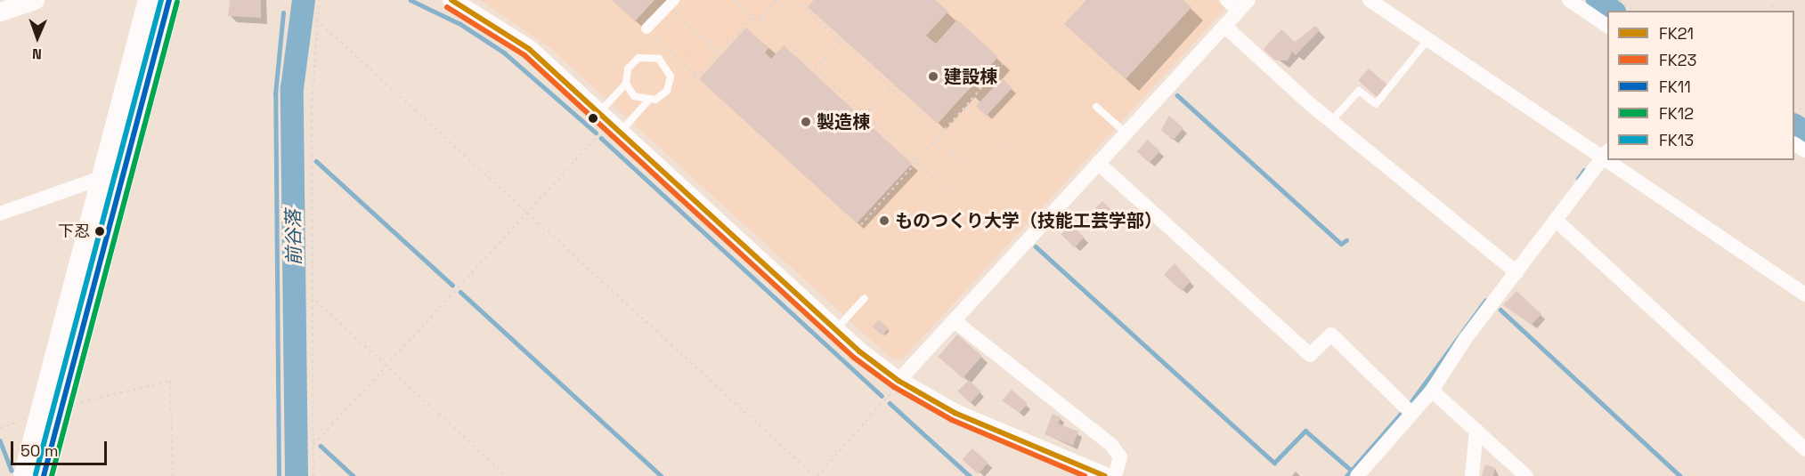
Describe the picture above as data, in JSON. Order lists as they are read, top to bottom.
{
  "water": ["前谷落"],
  "places": [
    "建設棟",
    "製造棟",
    "ものつくり大学（技能工芸学部）",
    "下忍"
  ],
  "lines": [
    "transit line FK21",
    "transit line FK11",
    "transit line FK13",
    "transit line FK12",
    "transit line FK23"
  ],
  "legend": [
    "FK21",
    "FK23",
    "FK11",
    "FK12",
    "FK13"
  ],
  "scale_bar": "50 m",
  "north": "bottom"
}
